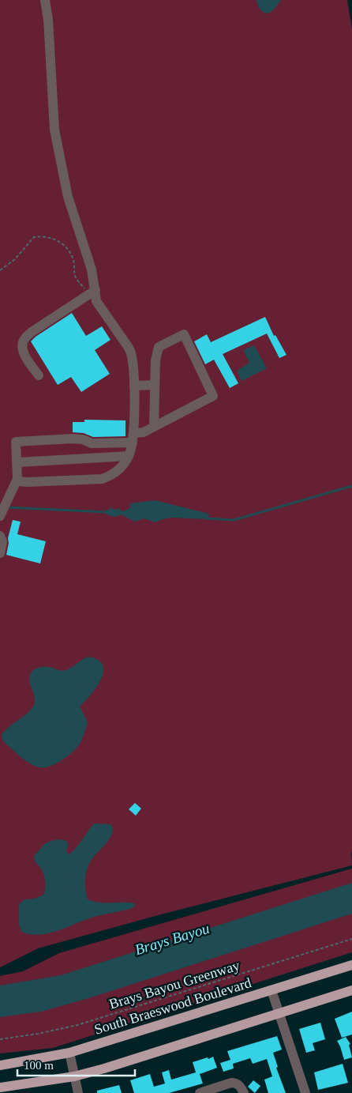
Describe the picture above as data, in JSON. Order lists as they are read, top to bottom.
{
  "streets": {
    "main road": ["South Braeswood Boulevard"],
    "path": ["Brays Bayou Greenway"]
  },
  "water": ["Brays Bayou"],
  "scale_bar": "100 m"
}
